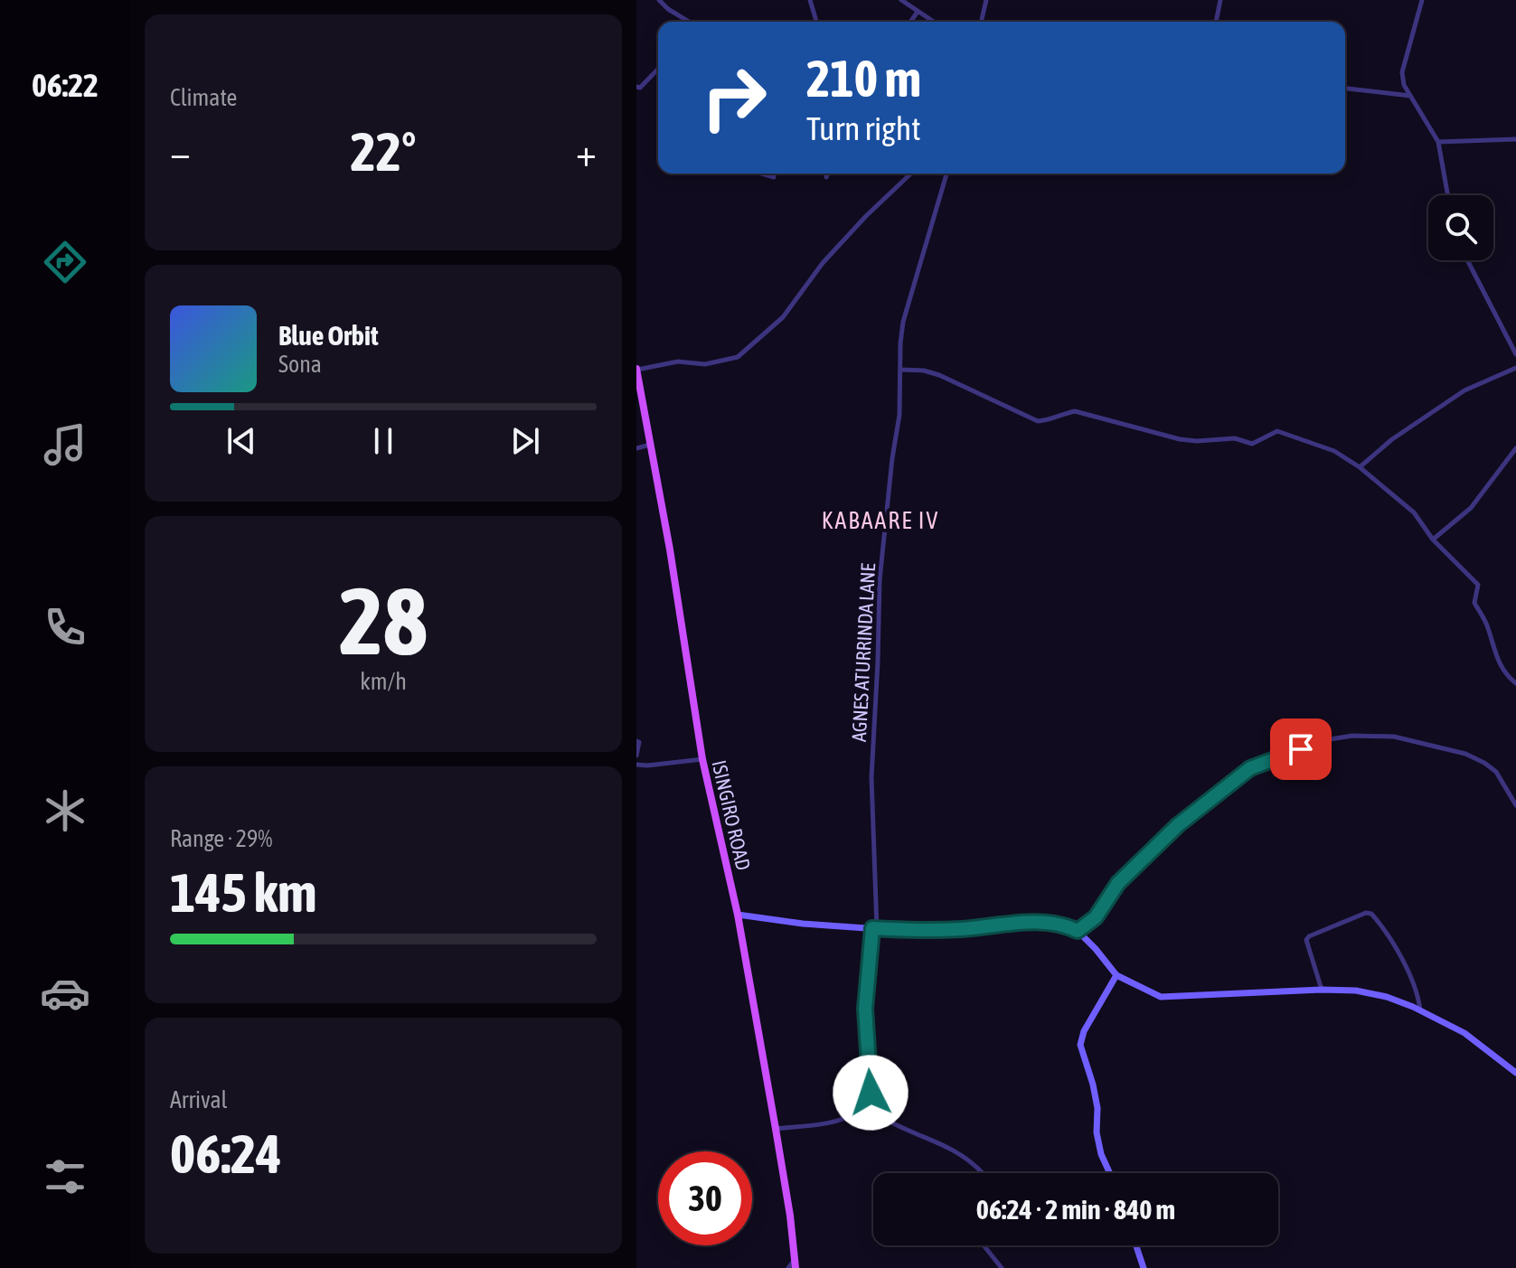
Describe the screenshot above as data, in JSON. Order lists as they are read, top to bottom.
{
  "streets": {
    "main road": ["ISINGIRO ROAD"],
    "street": ["AGNES ATURRINDA LANE"]
  },
  "districts": ["KABAARE IV"],
  "page": {
    "tabs": "06:22",
    "tile": [
      "Climate",
      ["28", "km/h"],
      ["Range · 29%", "145 km"],
      ["Arrival", "06:24"]
    ],
    "turn": ["210 m", "Turn right"],
    "heat": ["−", "22°", "+"],
    "song": ["Blue Orbit", "Sona"],
    "limit": "30",
    "trip": "06:24 · 2 min · 840 m"
  }
}
